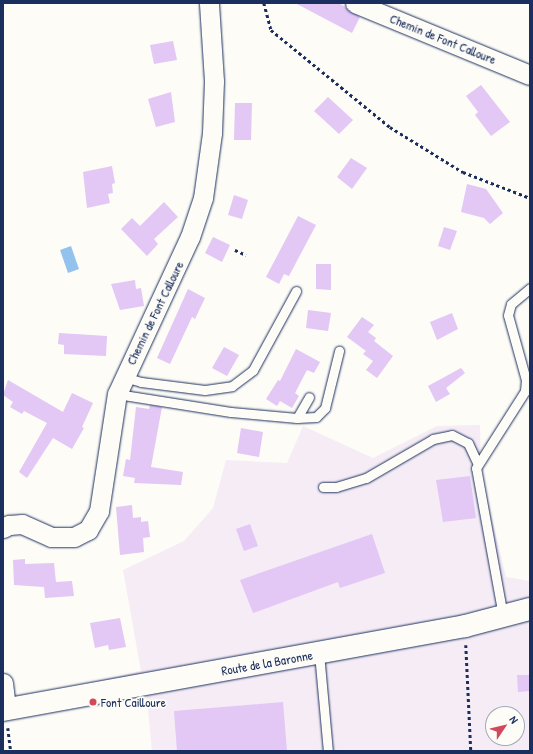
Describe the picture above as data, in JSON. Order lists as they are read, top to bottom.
{
  "streets": {
    "main road": ["Route de la Baronne"],
    "street": ["Chemin de Font Calloure"]
  },
  "places": ["Font Cailloure"],
  "north": "top right"
}
